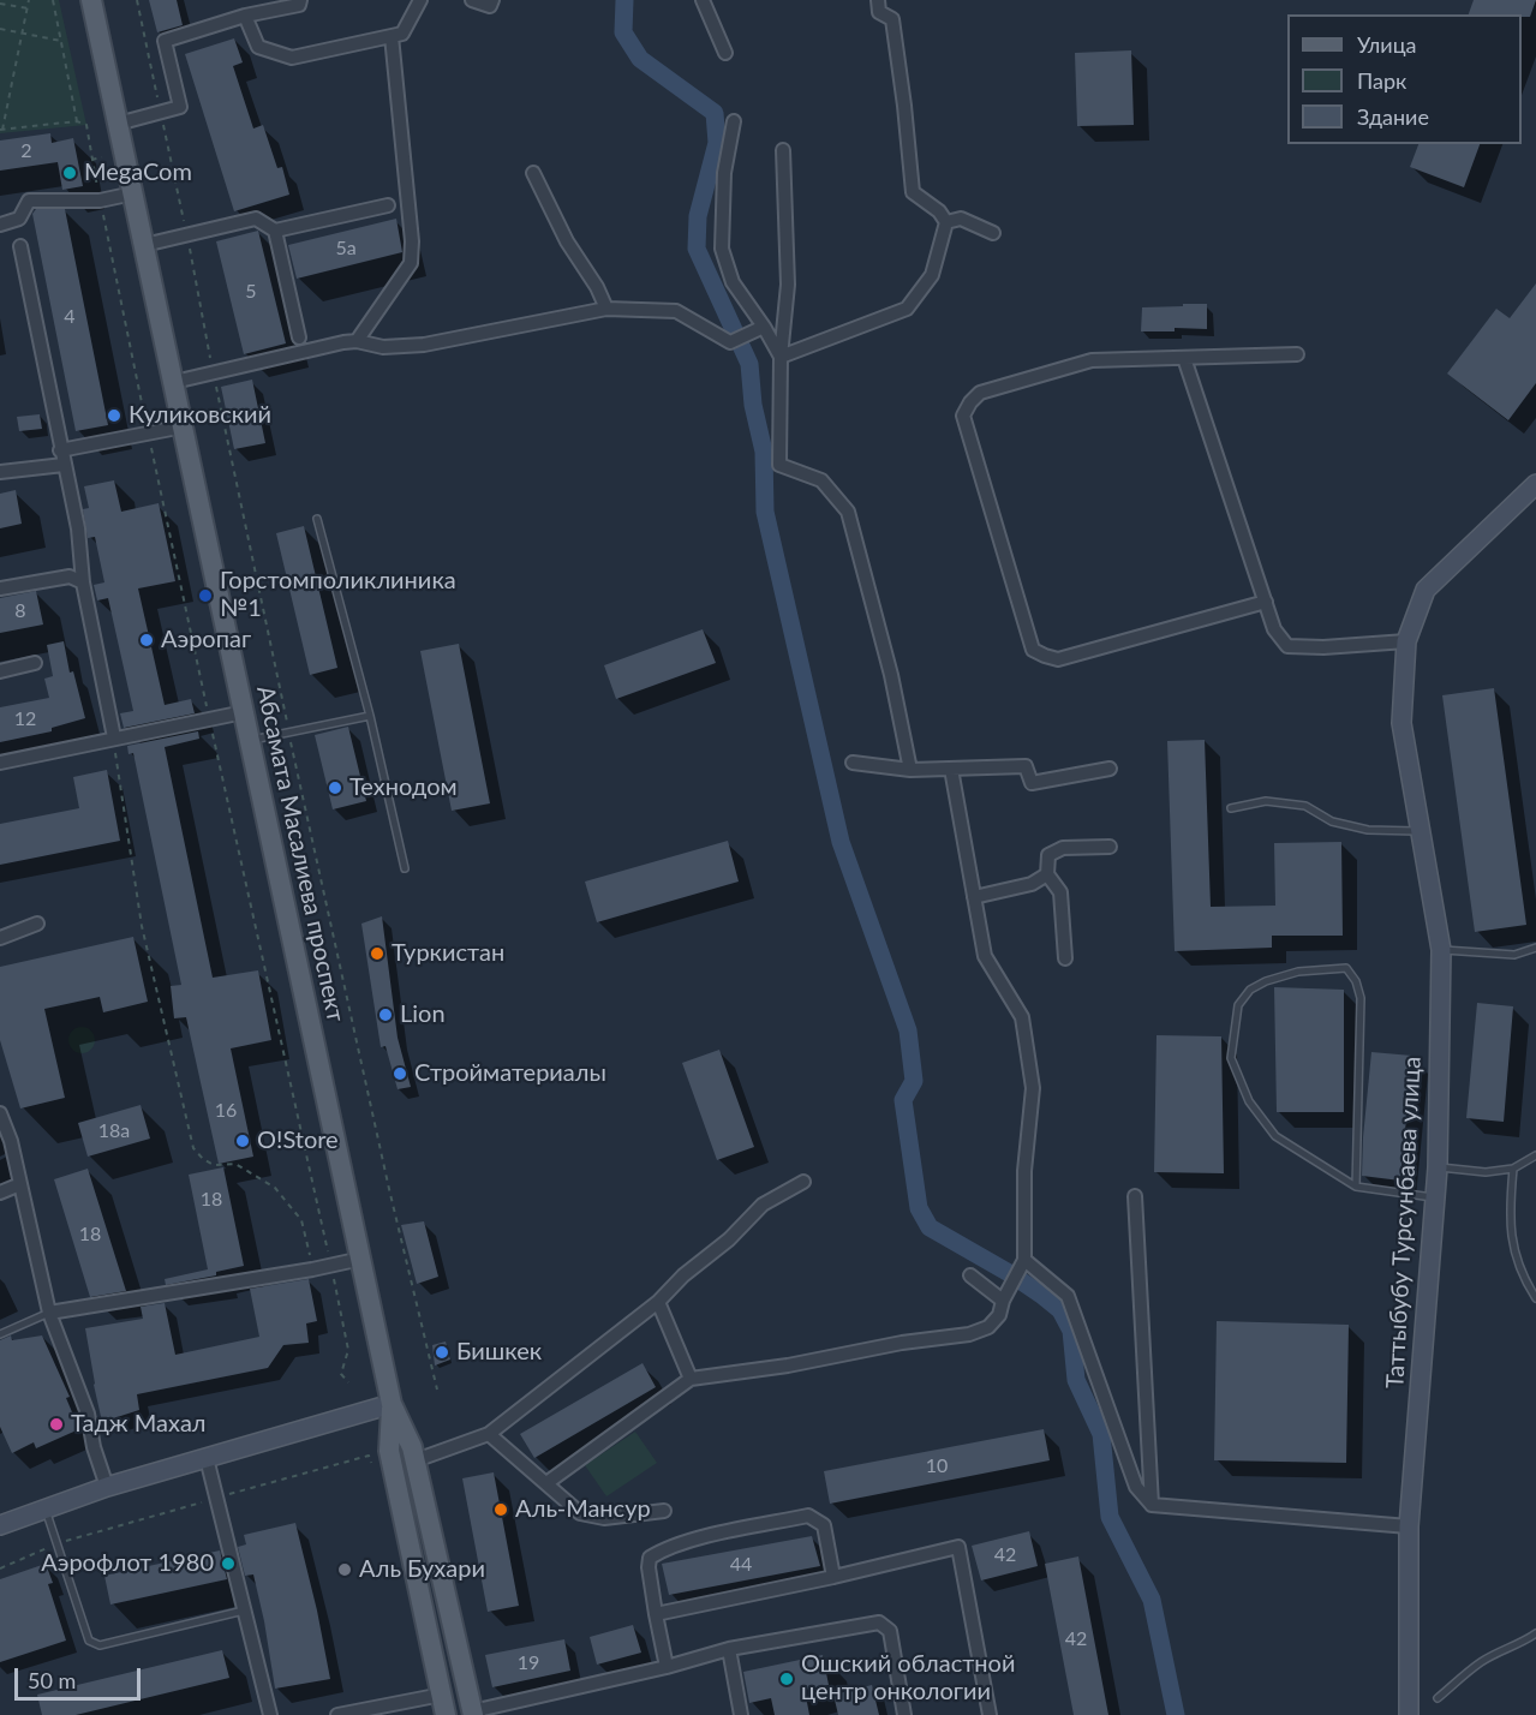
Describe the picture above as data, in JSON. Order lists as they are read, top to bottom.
{
  "streets": {
    "main road": ["Абсамата Масалиева проспект"],
    "street": ["Таттыбубу Турсунбаева улица"]
  },
  "places": [
    "MegaCom",
    "Куликовский",
    "Горстомполиклиника №1",
    "Аэропаг",
    "Технодом",
    "Туркистан",
    "Lion",
    "Стройматериалы",
    "O!Store",
    "Бишкек",
    "Тадж Махал",
    "Аль-Мансур",
    "Аэрофлот 1980",
    "Аль Бухари",
    "Ошский областной центр онкологии"
  ],
  "house_numbers": [
    "2",
    "5а",
    "5",
    "4",
    "8",
    "12",
    "16",
    "18а",
    "18",
    "18",
    "10",
    "42",
    "44",
    "42",
    "19"
  ],
  "legend": ["Улица", "Парк", "Здание"],
  "scale_bar": "50 m"
}
